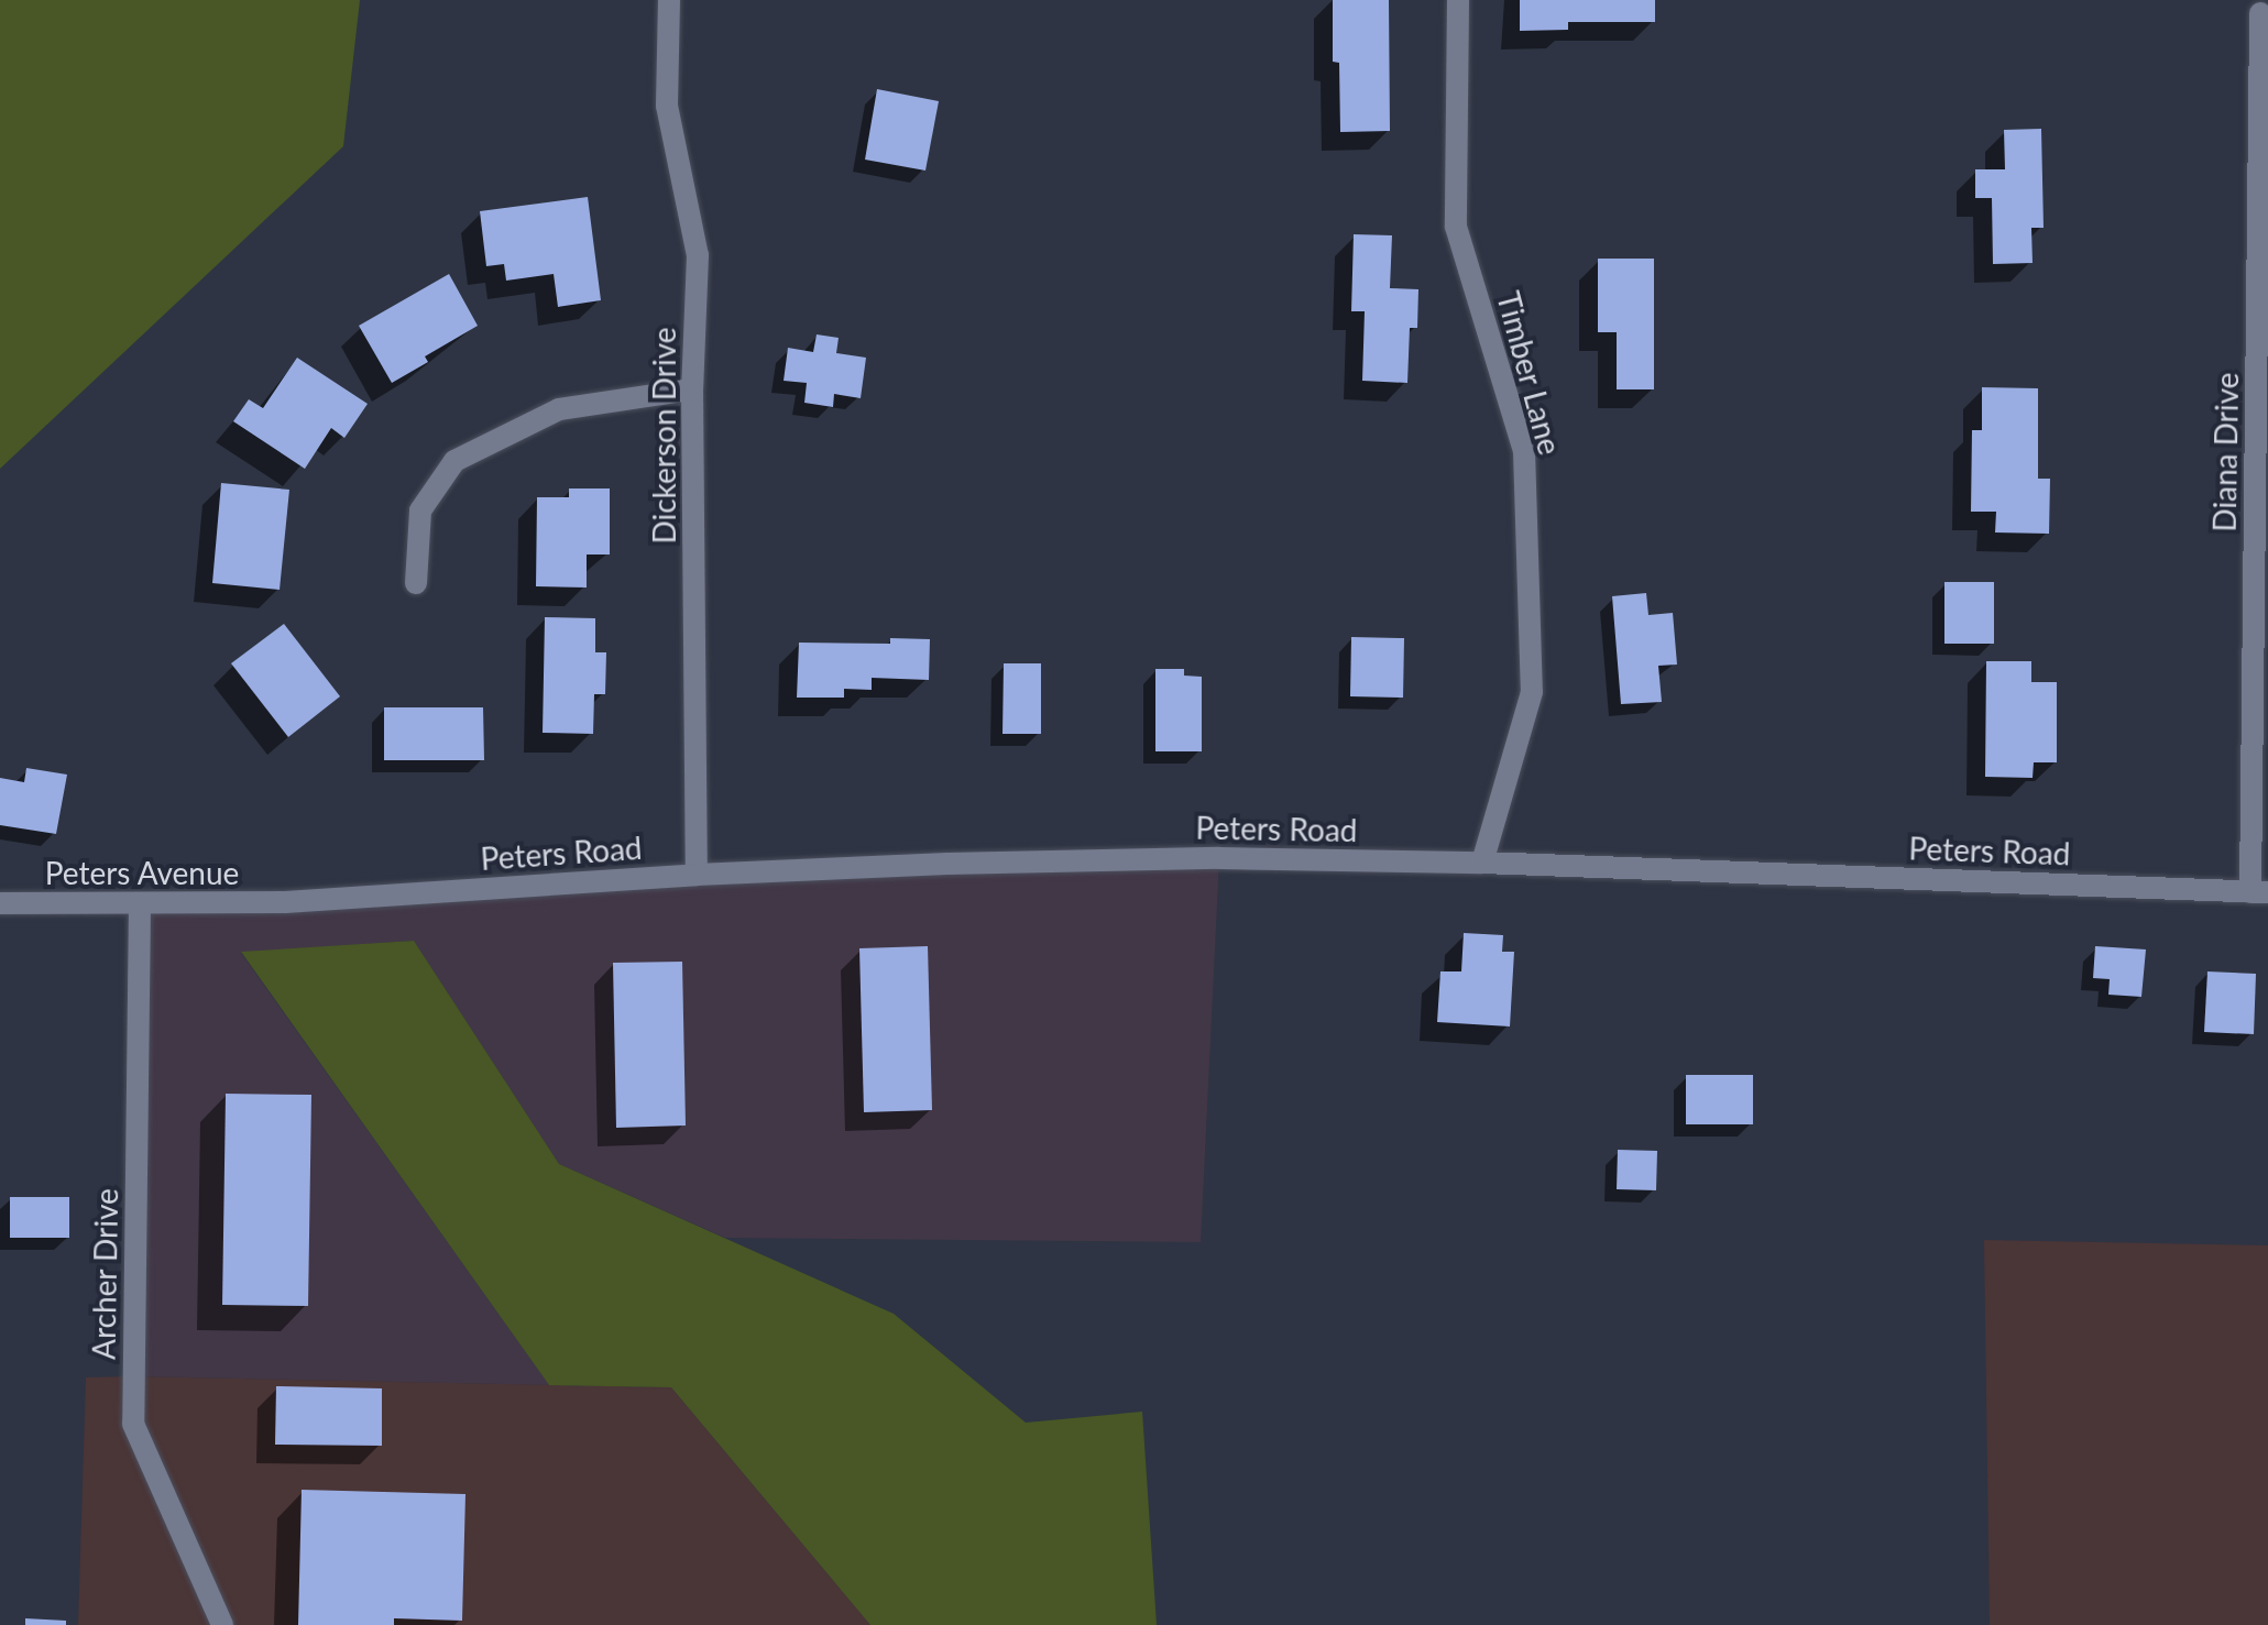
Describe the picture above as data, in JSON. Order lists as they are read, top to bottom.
{
  "streets": {
    "street": [
      "Timber Lane",
      "Dickerson Drive",
      "Diana Drive",
      "Peters Road",
      "Peters Avenue",
      "Archer Drive"
    ]
  },
  "crossings": [
    ["Timber Lane", "Peters Road"],
    ["Dickerson Drive", "Peters Road"],
    ["Diana Drive", "Peters Road"],
    ["Peters Road", "Peters Avenue"],
    ["Peters Avenue", "Archer Drive"]
  ]
}
